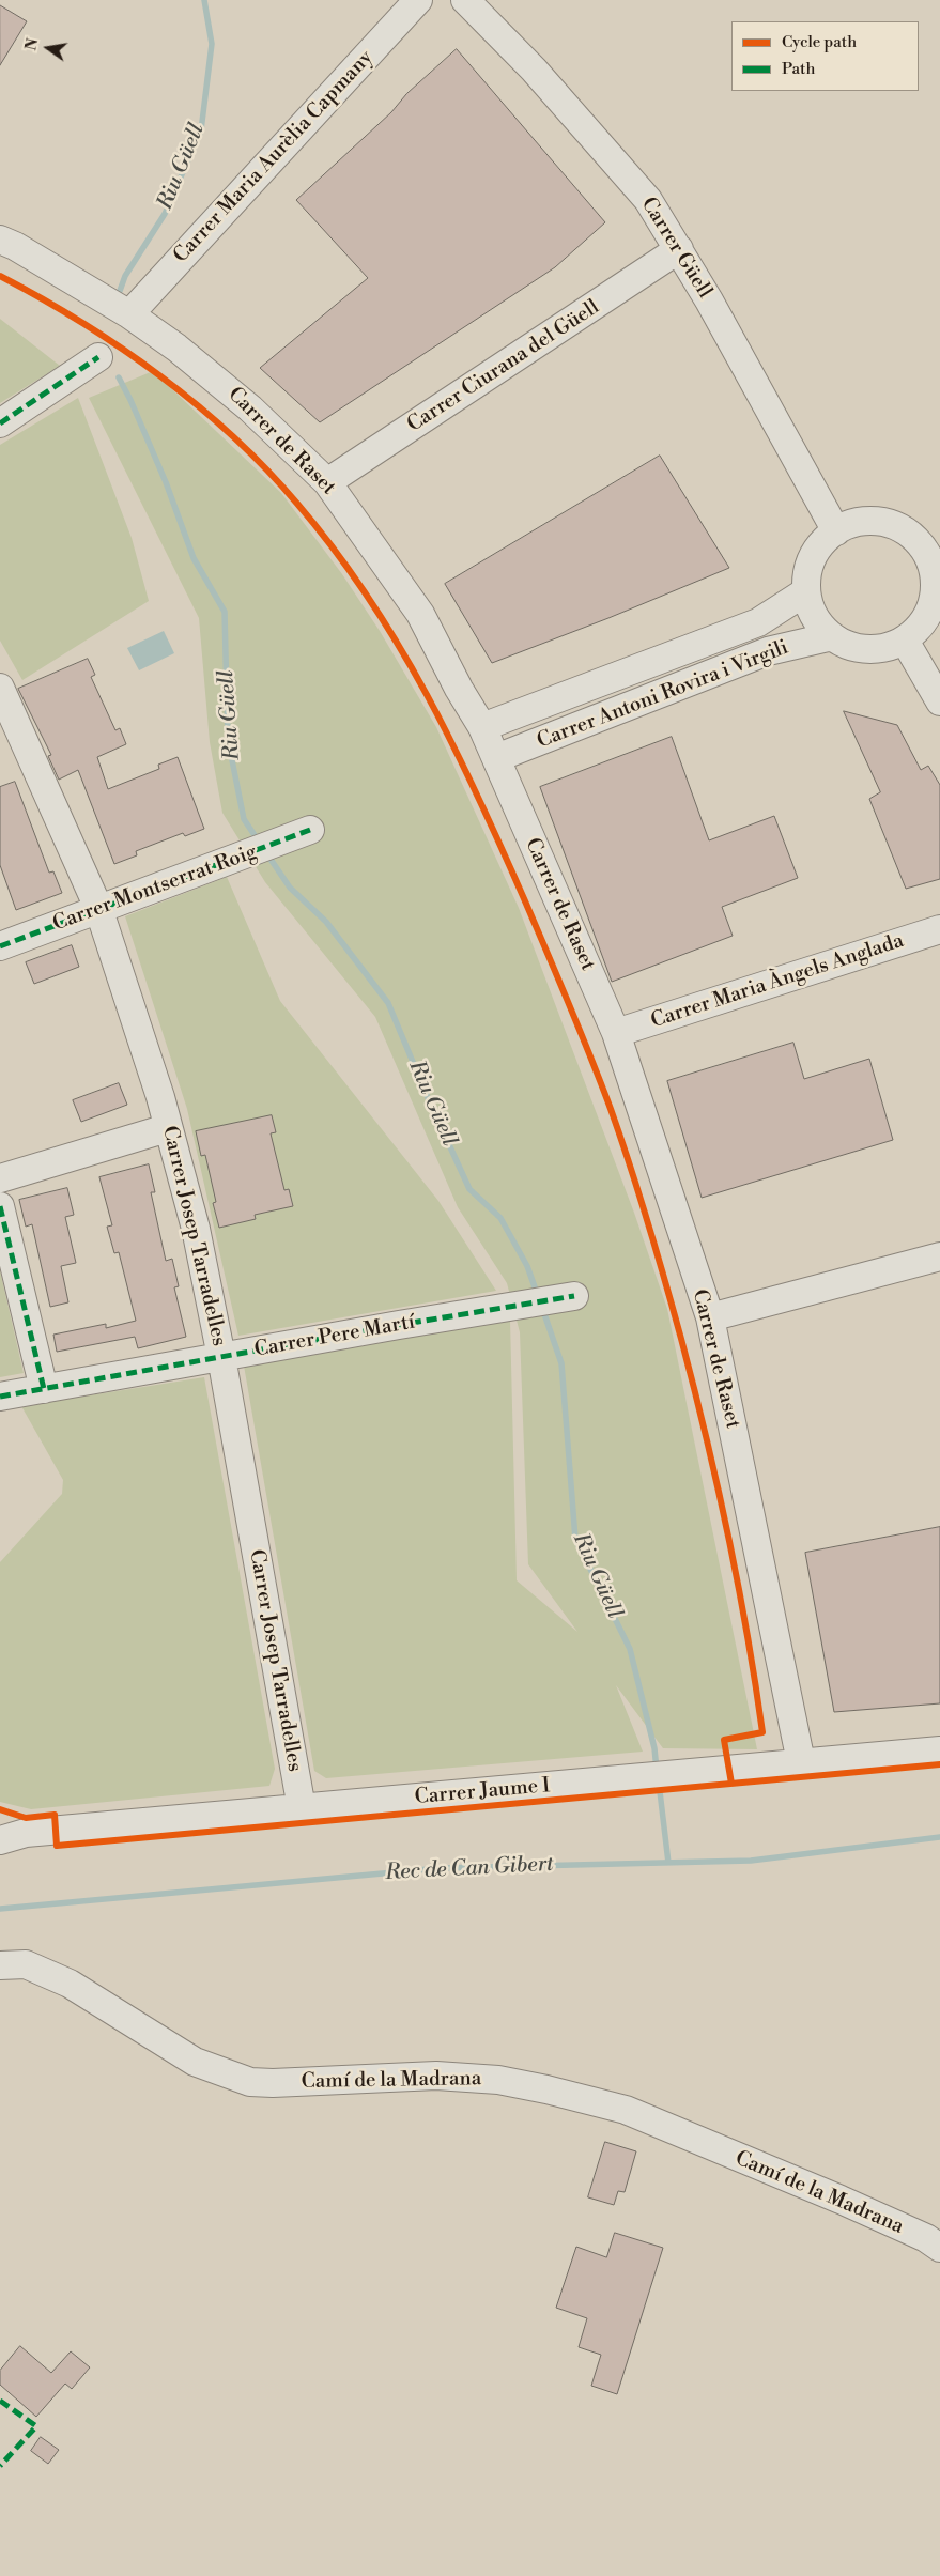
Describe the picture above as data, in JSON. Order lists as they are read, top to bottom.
{
  "streets": {
    "street": [
      "Carrer Maria Aurèlia Capmany",
      "Carrer Güell",
      "Carrer Ciurana del Güell",
      "Carrer de Raset",
      "Carrer Antoni Rovira i Virgili",
      "Carrer Montserrat Roig",
      "Carrer Maria Àngels Anglada",
      "Carrer Josep Tarradelles",
      "Carrer Pere Martí",
      "Carrer Jaume I",
      "Camí de la Madrana"
    ]
  },
  "crossings": [
    ["Carrer Maria Aurèlia Capmany", "Carrer de Raset"],
    ["Carrer Güell", "Carrer Ciurana del Güell"],
    ["Carrer Güell", "Carrer Antoni Rovira i Virgili"],
    ["Carrer Ciurana del Güell", "Carrer de Raset"],
    ["Carrer de Raset", "Carrer Antoni Rovira i Virgili"],
    ["Carrer de Raset", "Carrer Maria Àngels Anglada"],
    ["Carrer de Raset", "Carrer Jaume I"],
    ["Carrer Montserrat Roig", "Carrer Josep Tarradelles"],
    ["Carrer Josep Tarradelles", "Carrer Pere Martí"],
    ["Carrer Josep Tarradelles", "Carrer Jaume I"]
  ],
  "water": ["Riu Güell", "Rec de Can Gibert"],
  "legend": ["Cycle path", "Path"],
  "north": "left"
}
